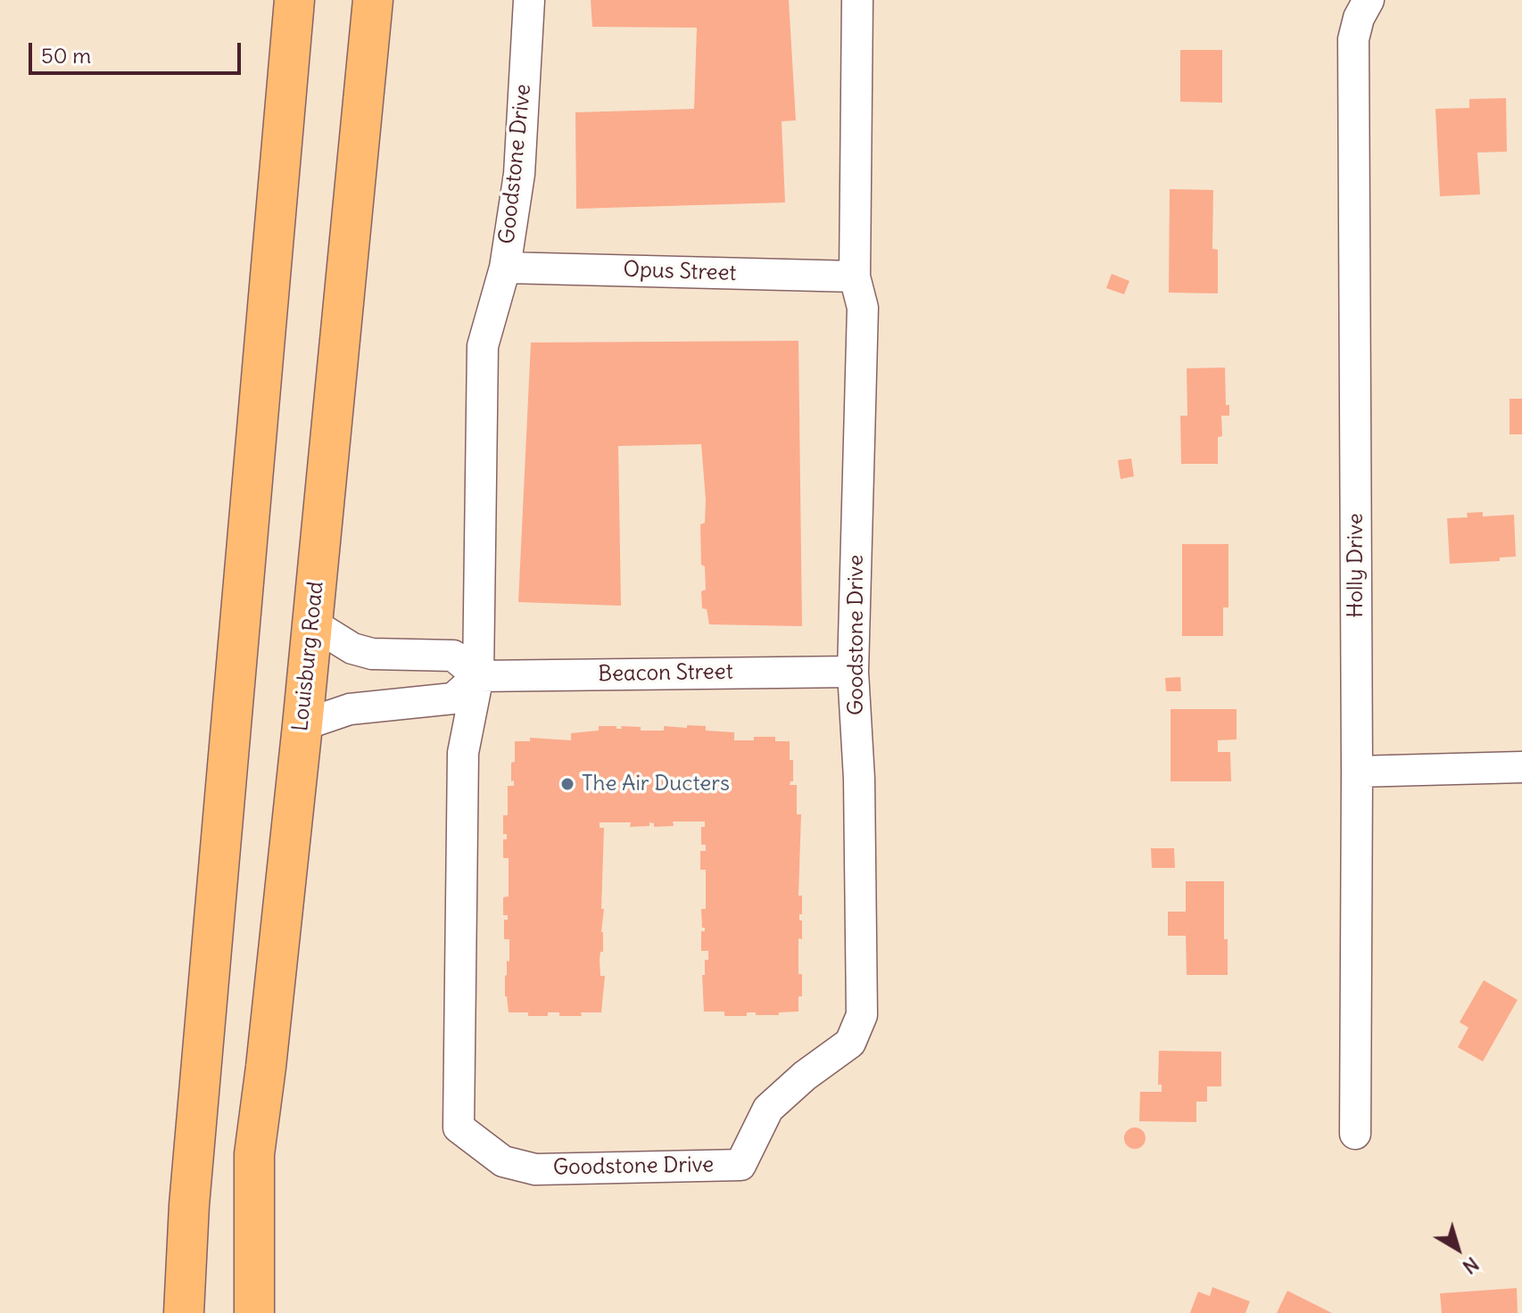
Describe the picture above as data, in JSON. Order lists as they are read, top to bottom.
{
  "streets": {
    "highway": ["Louisburg Road"],
    "street": [
      "Goodstone Drive",
      "Opus Street",
      "Holly Drive",
      "Beacon Street"
    ]
  },
  "crossings": [
    ["Goodstone Drive", "Opus Street"],
    ["Goodstone Drive", "Beacon Street"]
  ],
  "places": ["The Air Ducters"],
  "scale_bar": "50 m",
  "north": "bottom right"
}
